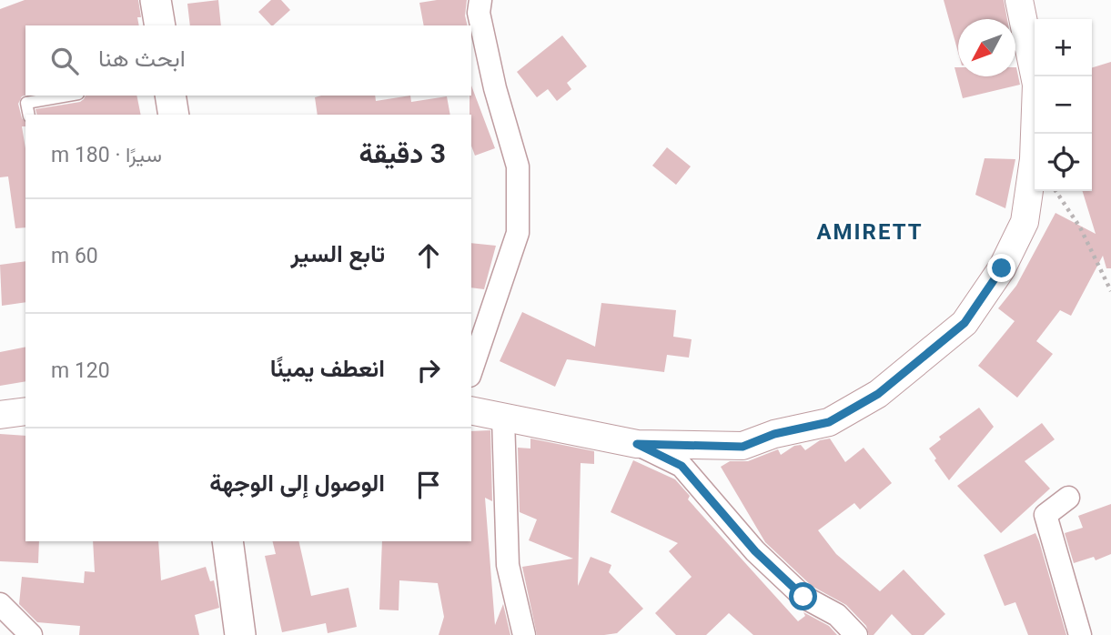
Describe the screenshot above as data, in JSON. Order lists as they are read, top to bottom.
{
  "districts": ["AMIRETT"],
  "north": "bottom left",
  "page": {
    "map_buttons": ["+", "−"],
    "search": "ابحث هنا",
    "heading": ["3 دقيقة", "سيرًا · 180 m"],
    "list": [
      ["تابع السير", "60 m"],
      ["انعطف يمينًا", "120 m"],
      "الوصول إلى الوجهة"
    ]
  }
}
